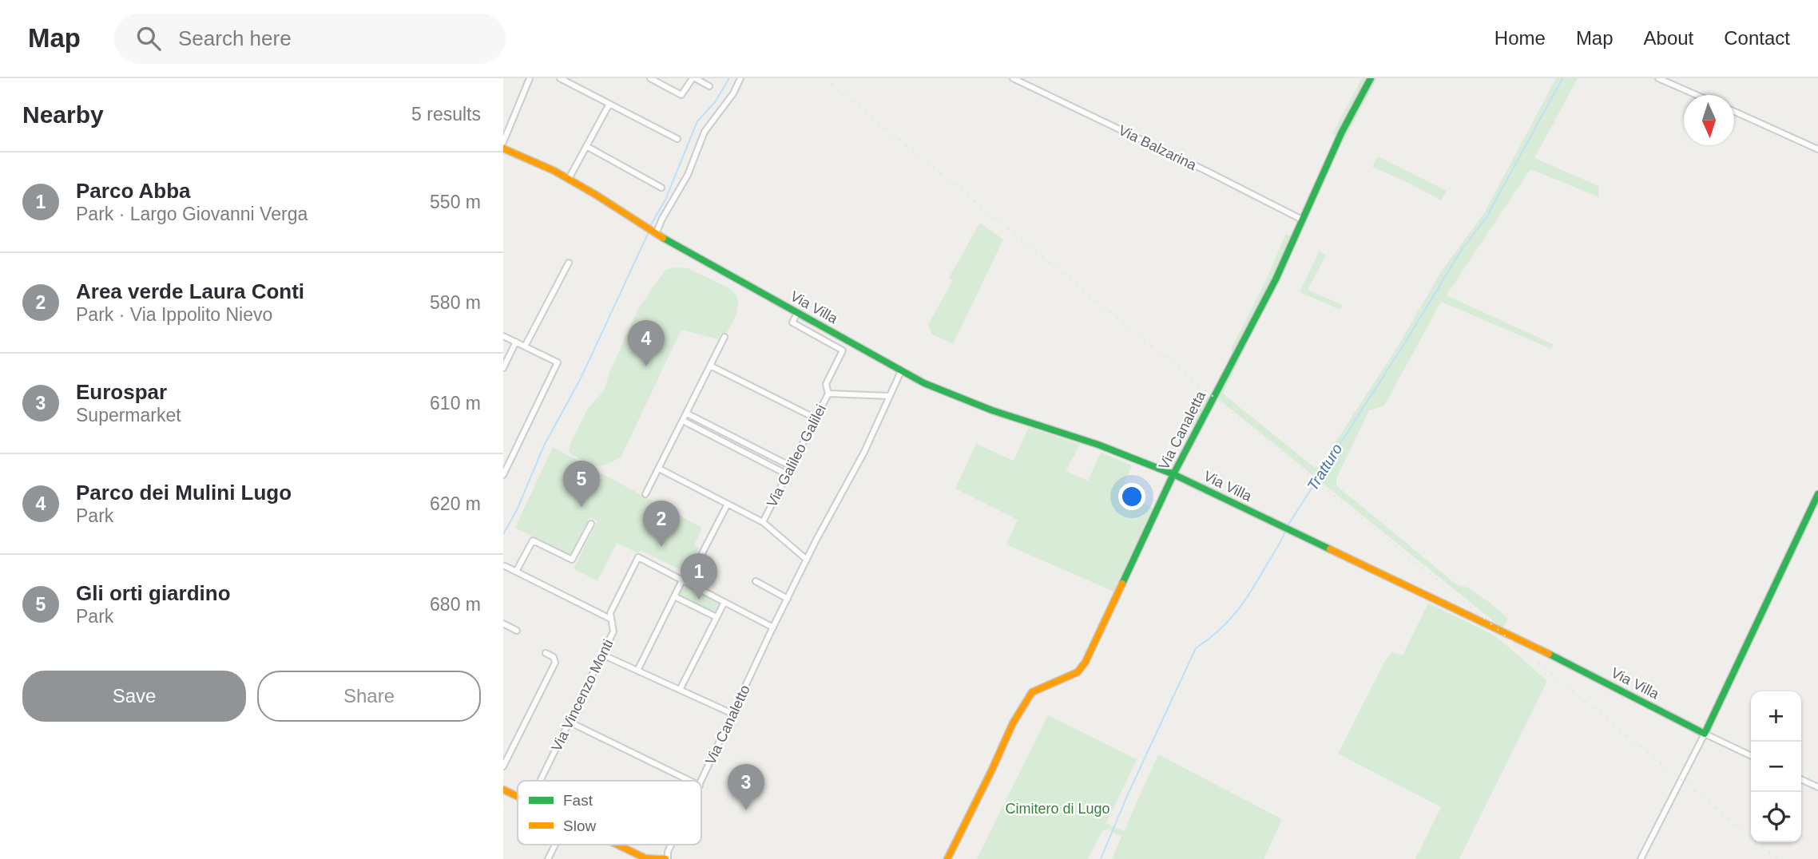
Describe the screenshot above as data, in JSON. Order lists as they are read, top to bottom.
{
  "streets": {
    "street": [
      "Via Balzarina",
      "Via Villa",
      "Via Canaletta",
      "Via Galileo Galilei",
      "Via Vincenzo Monti",
      "Via Canaletto"
    ]
  },
  "crossings": [
    ["Via Balzarina", "Via Canaletta"],
    ["Via Villa", "Via Canaletta"],
    ["Via Villa", "Via Canaletto"],
    ["Via Galileo Galilei", "Via Canaletto"]
  ],
  "water": ["Tratturo"],
  "parks": ["Cimitero di Lugo"],
  "legend": ["Fast", "Slow"],
  "north": "bottom",
  "page": {
    "header": "Map",
    "search": "Search here",
    "nav": [
      "Home",
      "Map",
      "About",
      "Contact"
    ],
    "heading": ["Nearby", "5 results"],
    "list": [
      {
        "mark": "1",
        "name": "Parco Abba",
        "note": "Park · Largo Giovanni Verga",
        "value": "550 m"
      },
      {
        "mark": "2",
        "name": "Area verde Laura Conti",
        "note": "Park · Via Ippolito Nievo",
        "value": "580 m"
      },
      {
        "mark": "3",
        "name": "Eurospar",
        "note": "Supermarket",
        "value": "610 m"
      },
      {
        "mark": "4",
        "name": "Parco dei Mulini Lugo",
        "note": "Park",
        "value": "620 m"
      },
      {
        "mark": "5",
        "name": "Gli orti giardino",
        "note": "Park",
        "value": "680 m"
      }
    ],
    "pins": [
      "4",
      "5",
      "2",
      "1",
      "3"
    ],
    "buttons": ["Save", "Share"],
    "map_buttons": ["+", "−"]
  }
}
